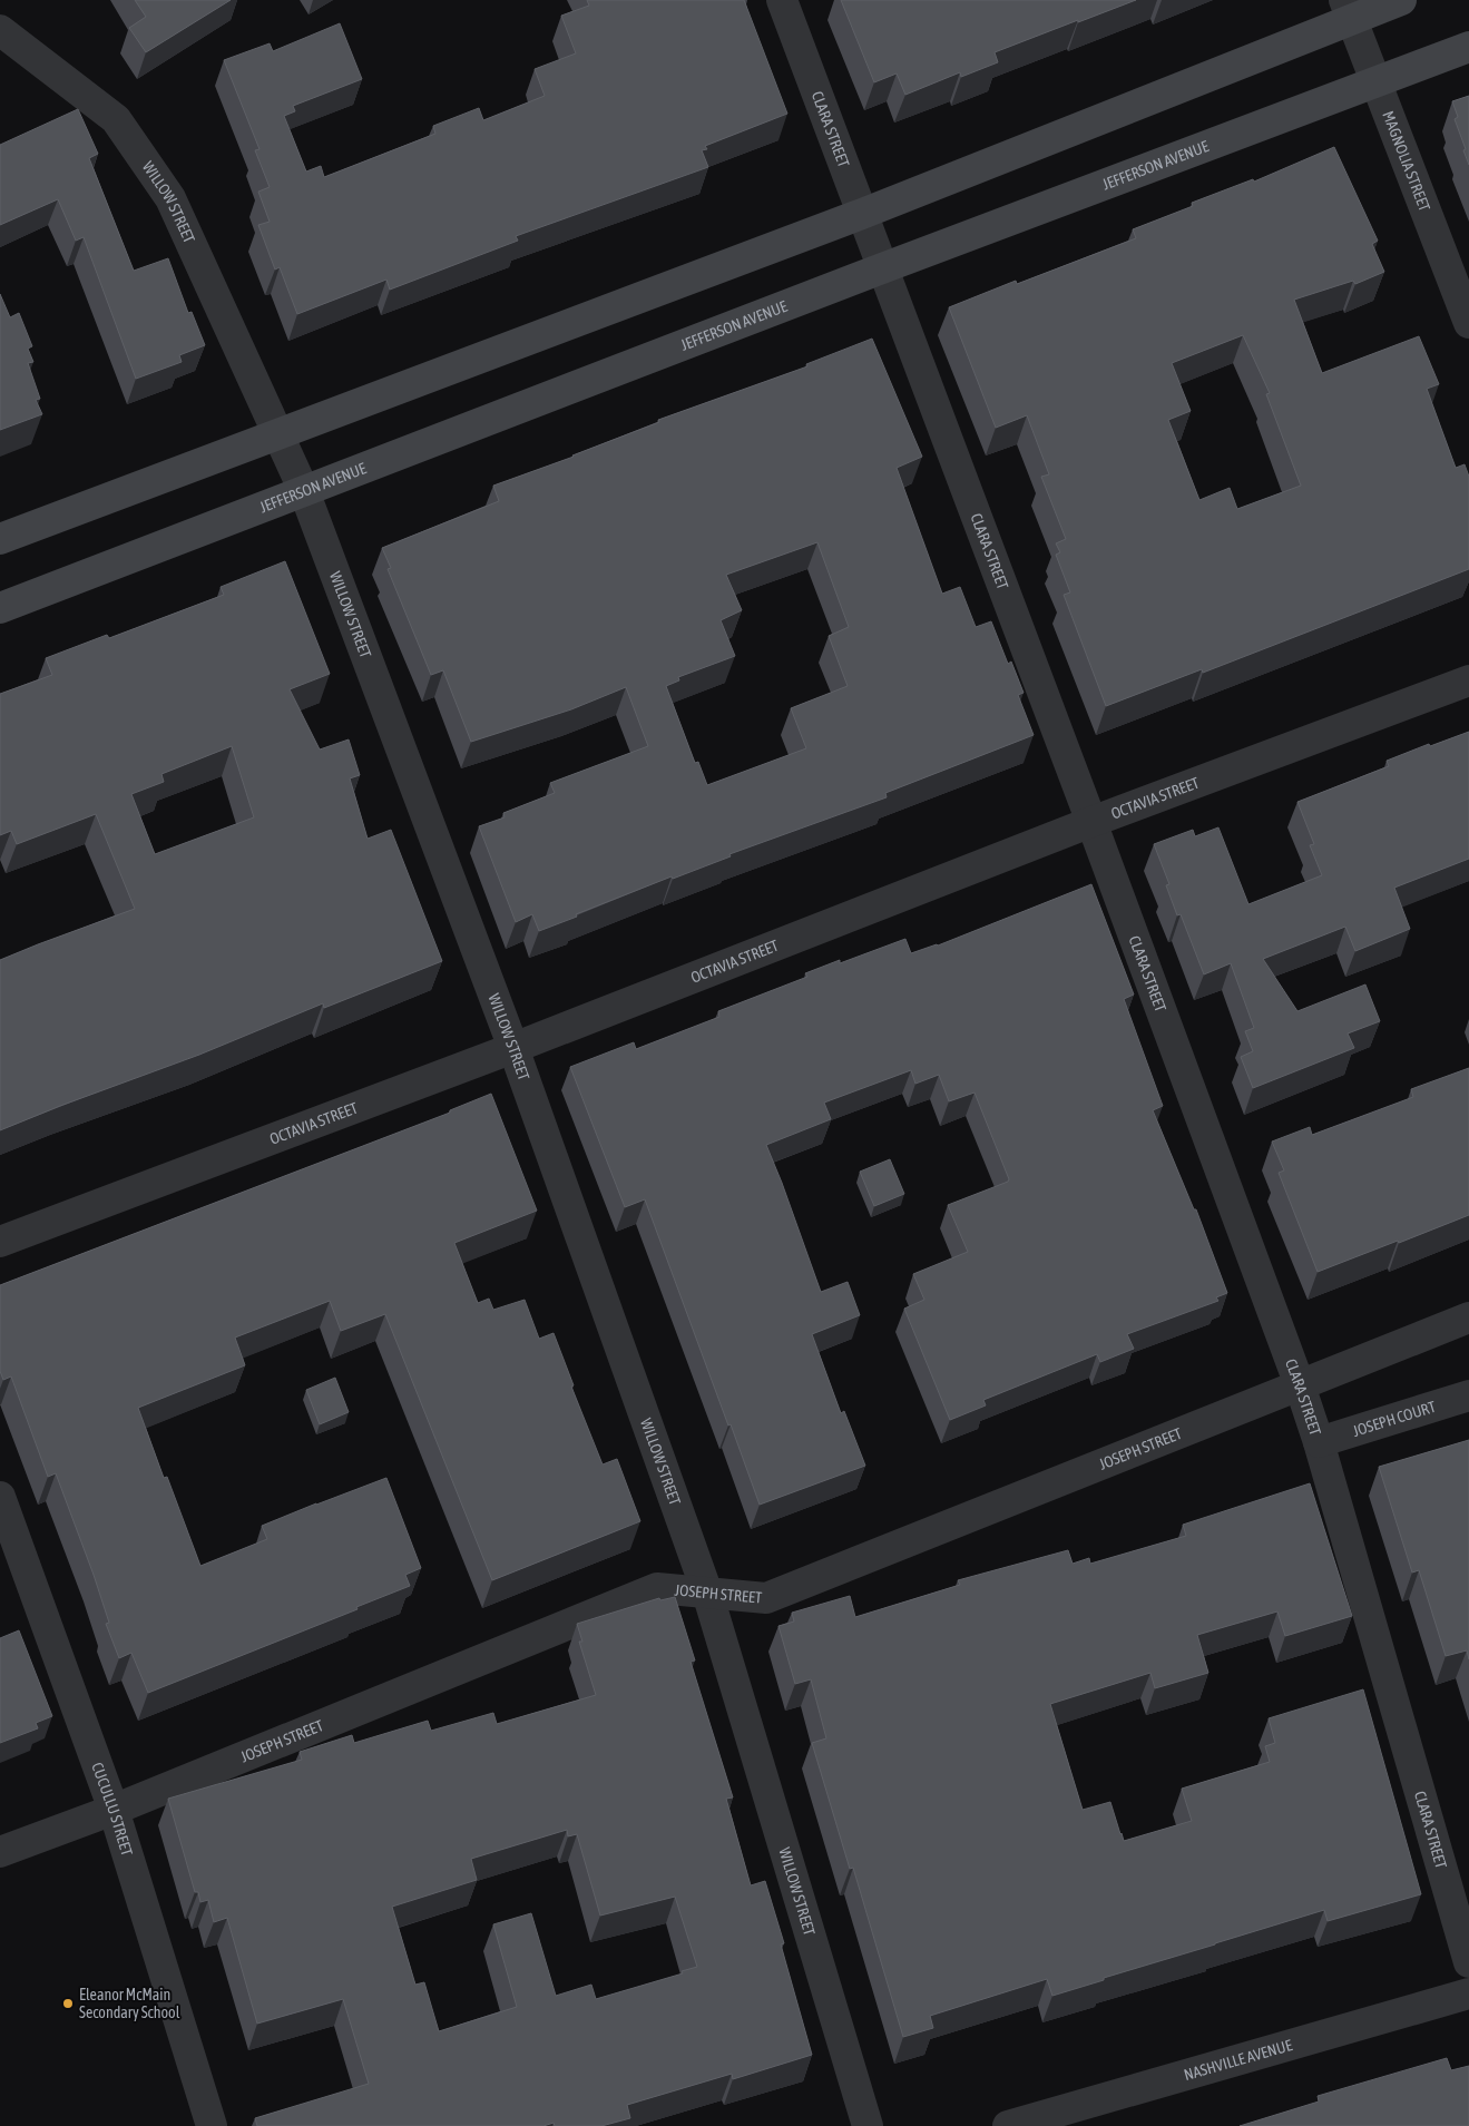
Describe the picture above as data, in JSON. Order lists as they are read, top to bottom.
{
  "streets": {
    "street": [
      "CLARA STREET",
      "MAGNOLIA STREET",
      "JEFFERSON AVENUE",
      "WILLOW STREET",
      "OCTAVIA STREET",
      "JOSEPH COURT",
      "JOSEPH STREET",
      "CUCULLU STREET",
      "NASHVILLE AVENUE"
    ]
  },
  "crossings": [
    ["CLARA STREET", "JEFFERSON AVENUE"],
    ["CLARA STREET", "OCTAVIA STREET"],
    ["CLARA STREET", "JOSEPH COURT"],
    ["CLARA STREET", "JOSEPH STREET"],
    ["MAGNOLIA STREET", "JEFFERSON AVENUE"],
    ["JEFFERSON AVENUE", "WILLOW STREET"],
    ["WILLOW STREET", "OCTAVIA STREET"],
    ["WILLOW STREET", "JOSEPH STREET"],
    ["JOSEPH STREET", "CUCULLU STREET"]
  ],
  "places": ["Eleanor McMain Secondary School"]
}
